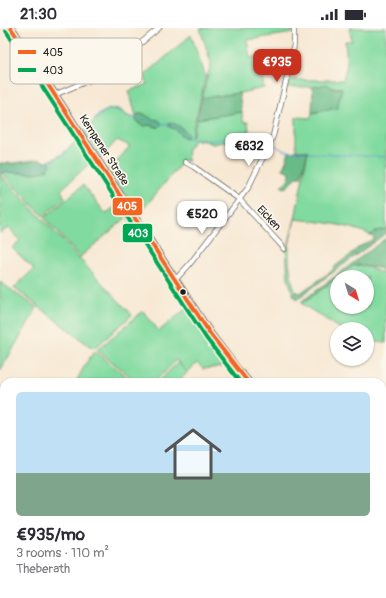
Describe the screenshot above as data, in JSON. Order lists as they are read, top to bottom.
{
  "streets": {
    "main road": ["Kempener Straße"],
    "street": ["Eicken"]
  },
  "lines": ["transit line 405", "transit line 403"],
  "legend": ["405", "403"],
  "north": "bottom right",
  "page": {
    "status": "21:30",
    "price": ["€935", "€832", "€520"],
    "list": [
      {
        "name": "€935/mo",
        "note": "3 rooms · 110 m² · Theberath"
      }
    ]
  }
}
